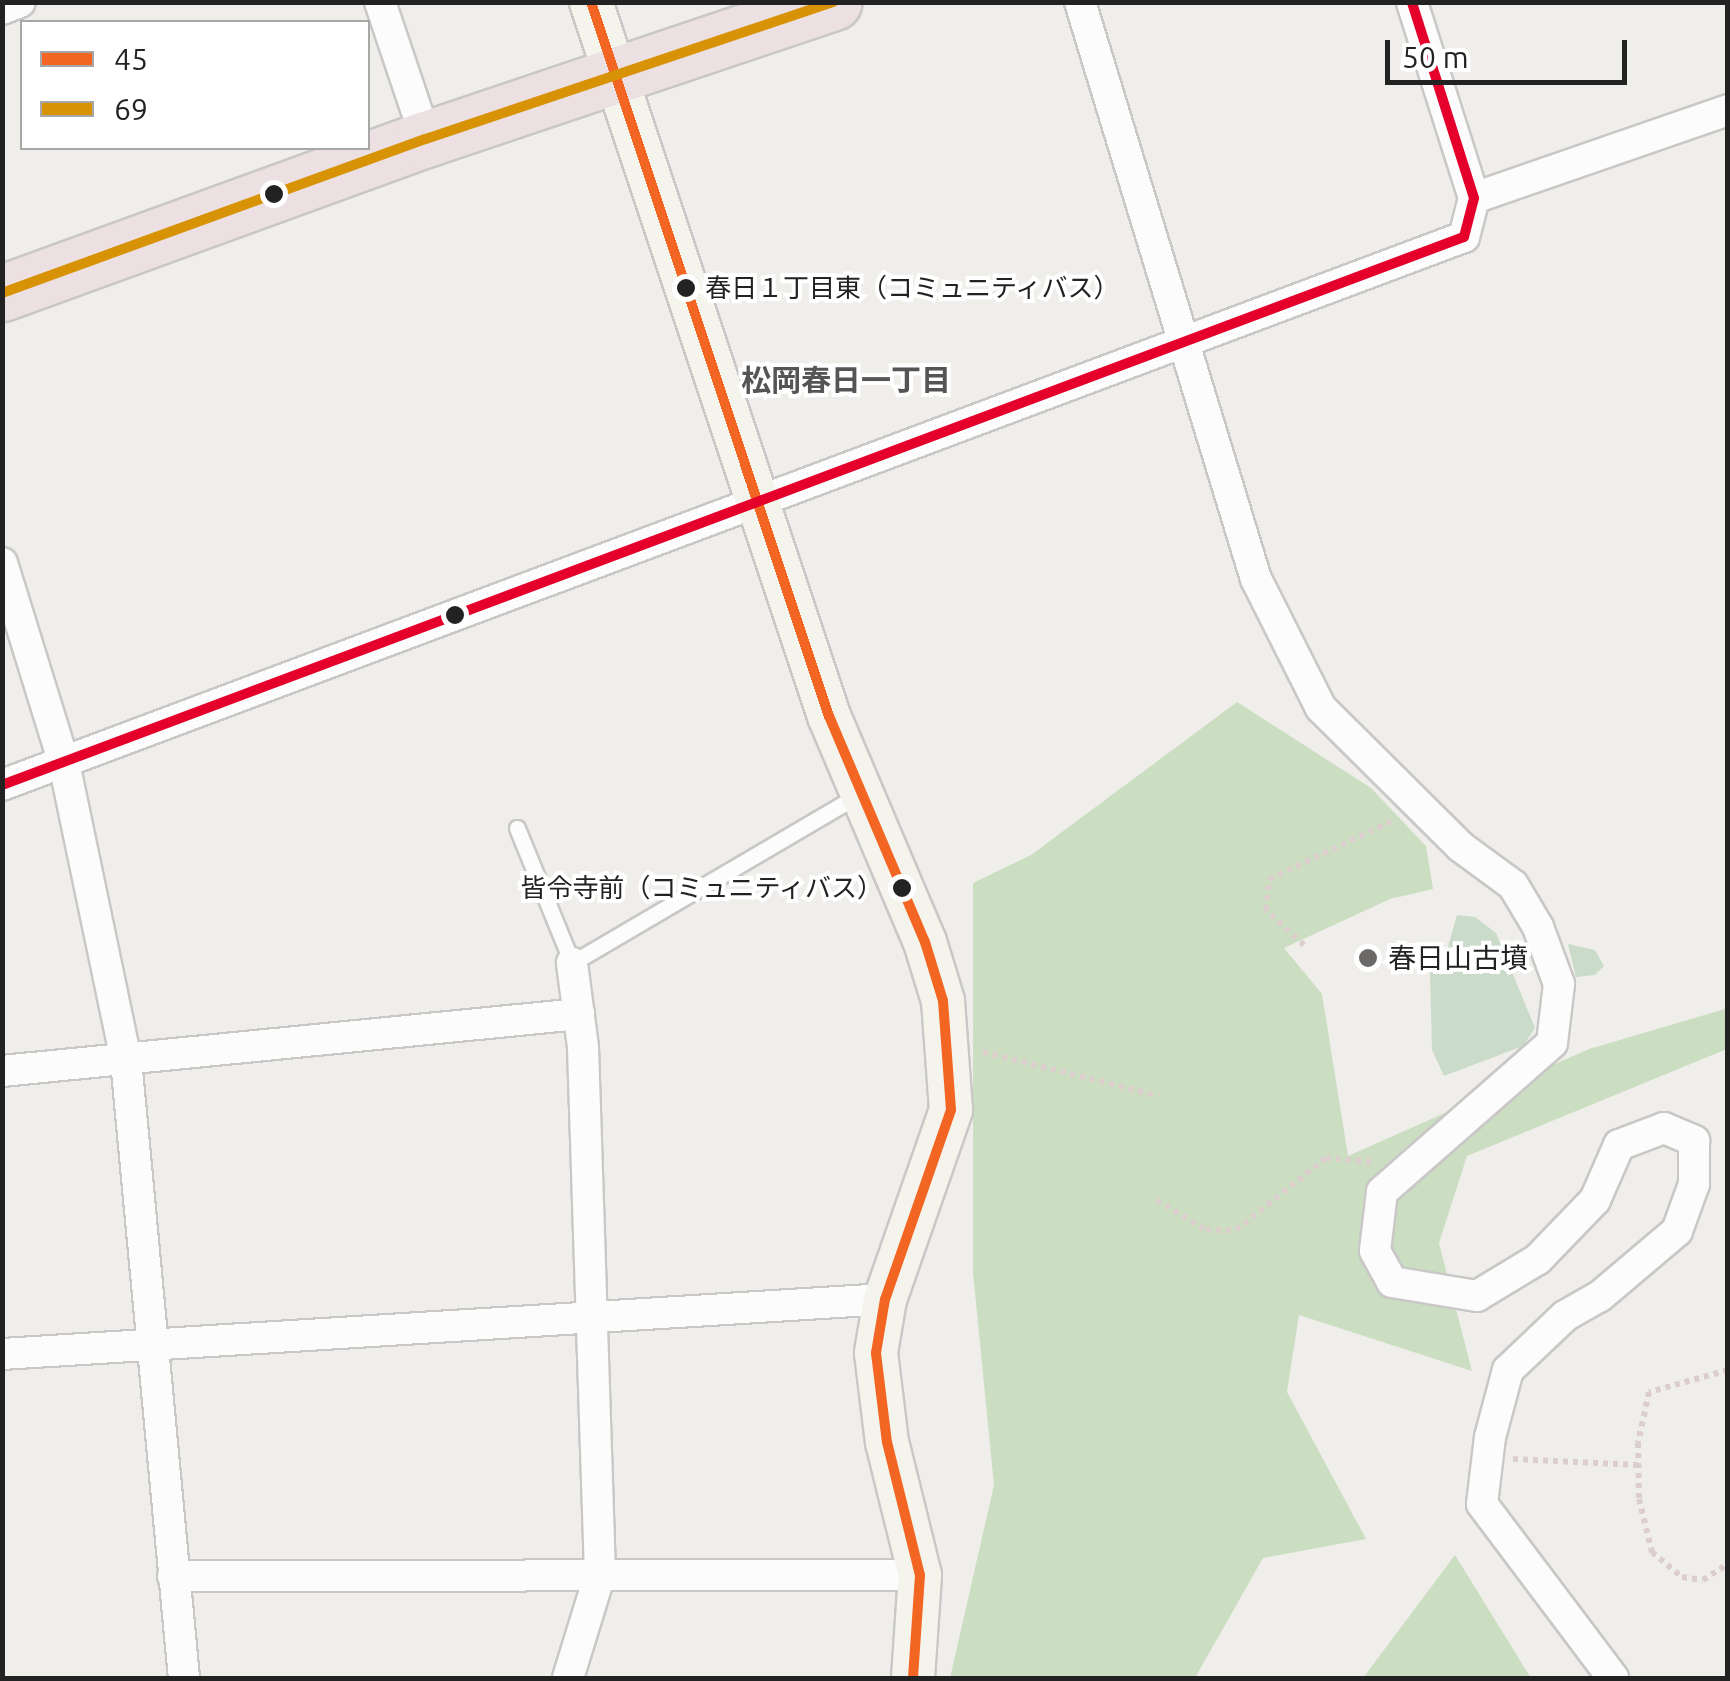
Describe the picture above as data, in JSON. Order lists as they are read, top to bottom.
{
  "districts": ["松岡春日一丁目"],
  "places": ["春日１丁目東（コミュニティバス）", "皆令寺前（コミュニティバス）", "春日山古墳"],
  "lines": ["transit line 45", "transit line 69"],
  "legend": ["45", "69"],
  "scale_bar": "50 m"
}
